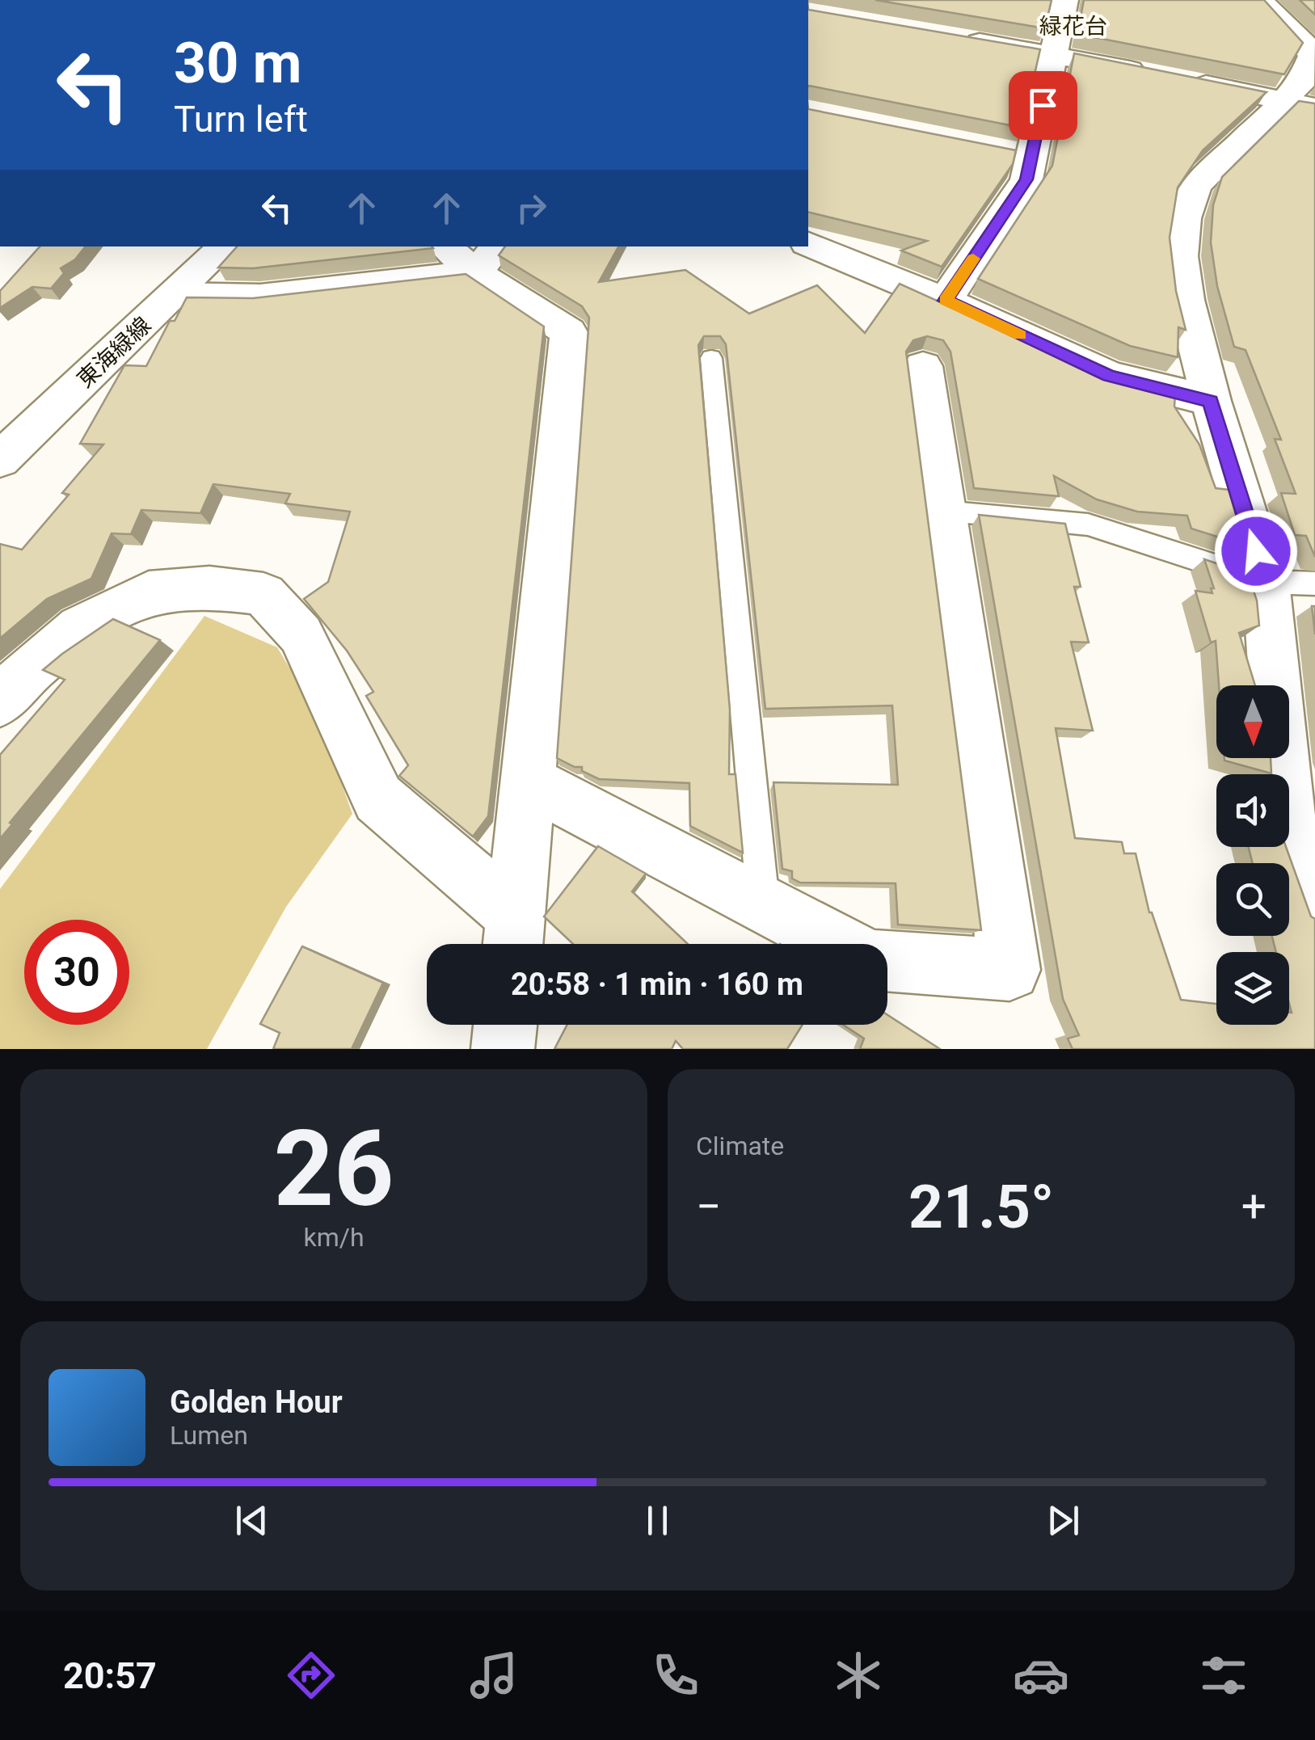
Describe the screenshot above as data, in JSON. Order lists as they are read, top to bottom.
{
  "streets": {
    "street": ["東海緑線"]
  },
  "districts": ["緑花台"],
  "north": "bottom",
  "page": {
    "turn": ["30 m", "Turn left"],
    "limit": "30",
    "trip": "20:58 · 1 min · 160 m",
    "tile": [
      ["26", "km/h"],
      "Climate"
    ],
    "heat": ["−", "21.5°", "+"],
    "song": ["Golden Hour", "Lumen"],
    "tabs": "20:57"
  }
}
